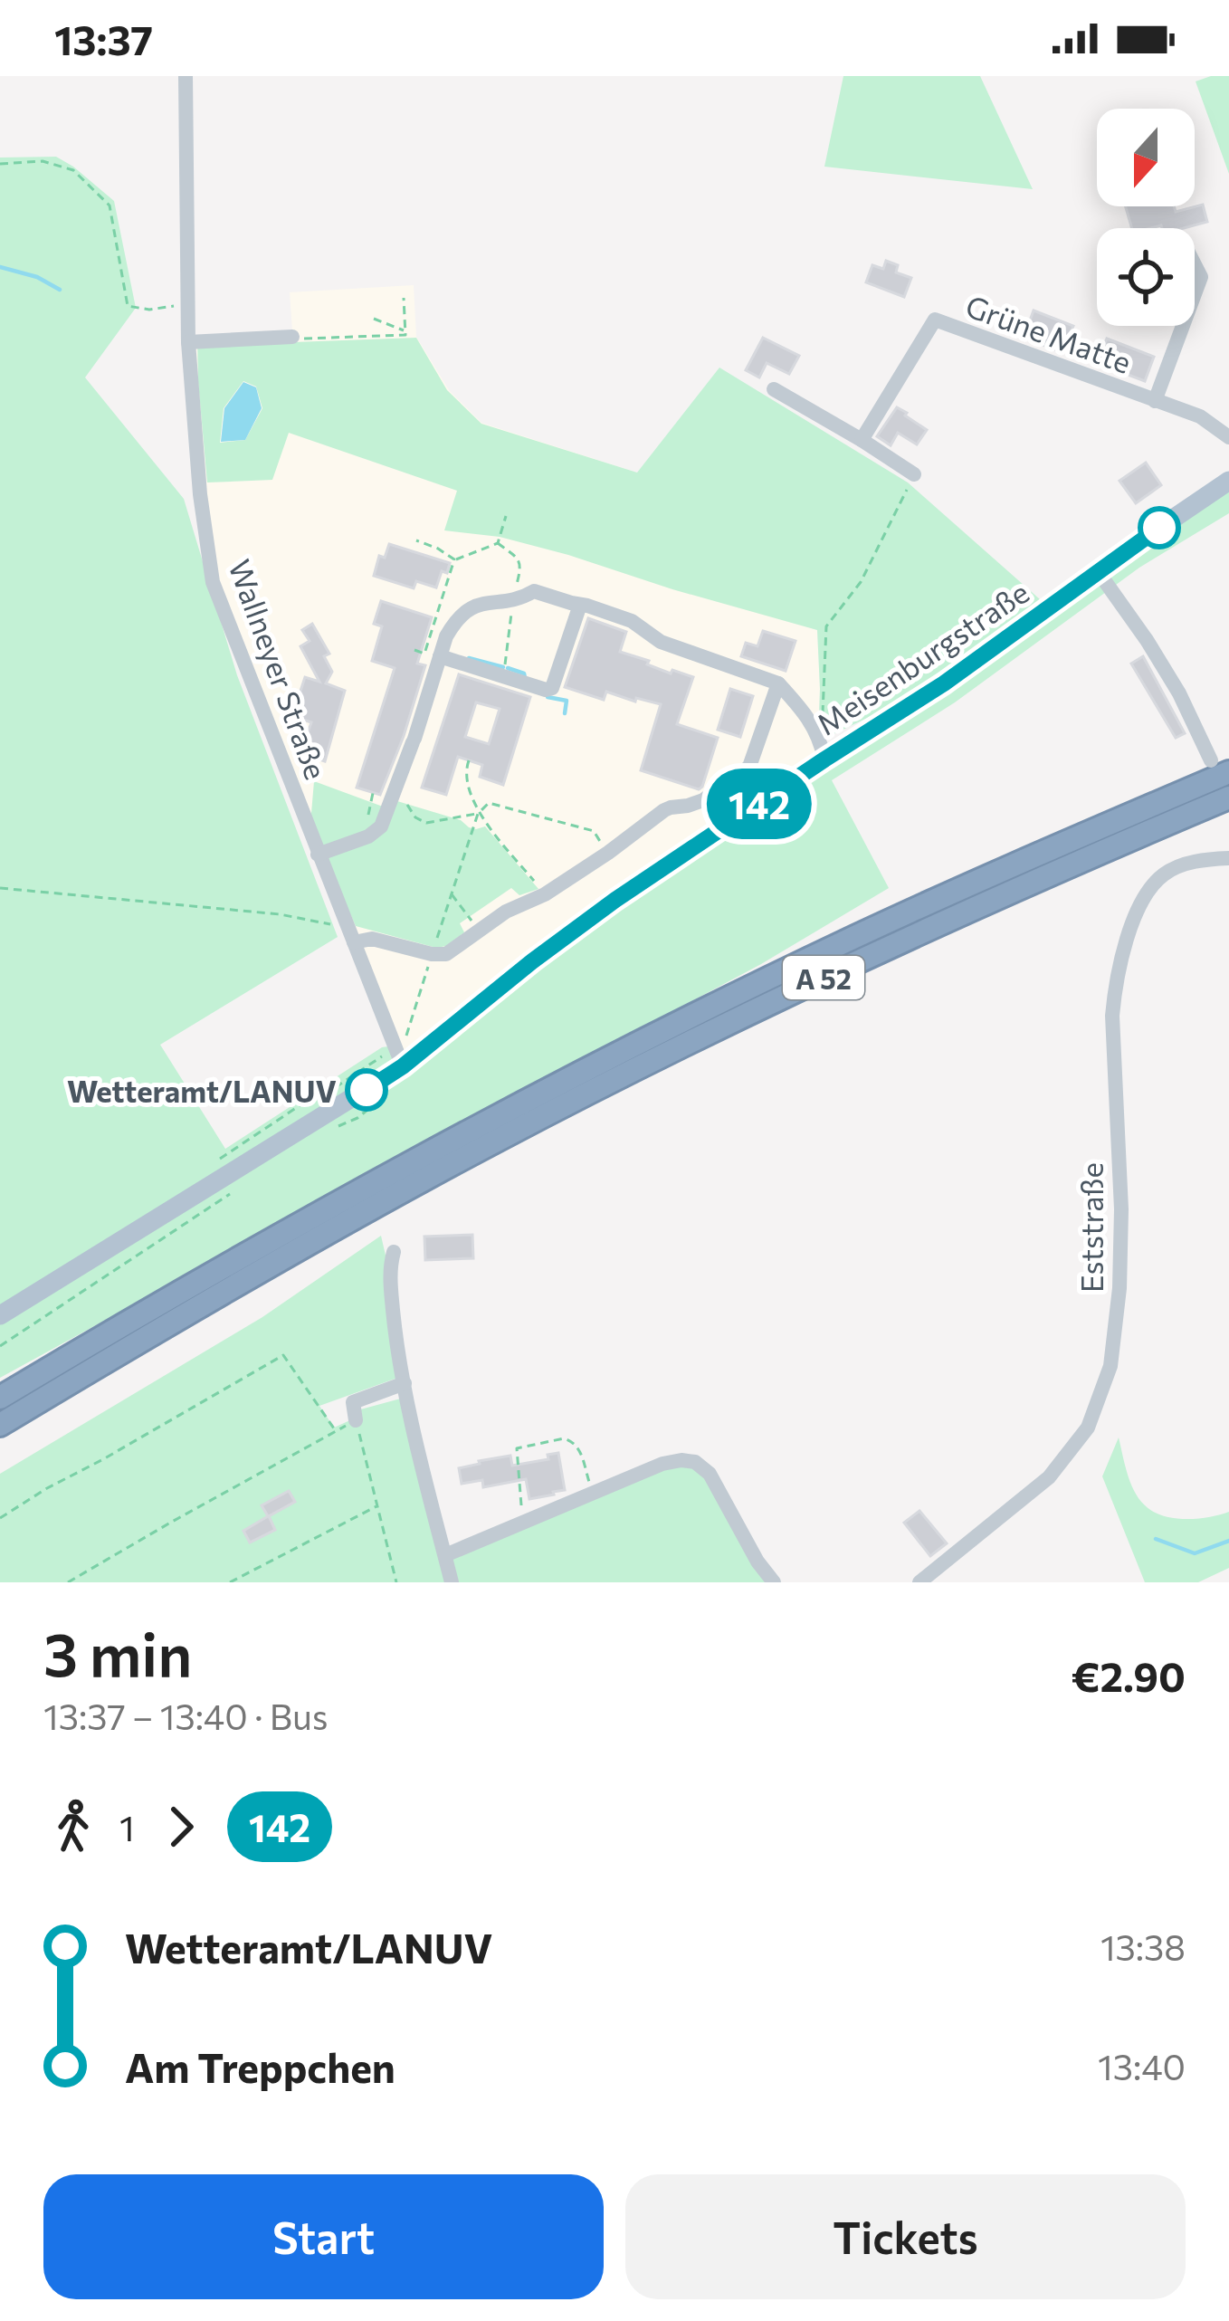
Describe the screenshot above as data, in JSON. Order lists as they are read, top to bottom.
{
  "streets": {
    "highway": ["A 52"],
    "main road": ["Meisenburgstraße"],
    "street": ["Grüne Matte", "Wallneyer Straße", "Eststraße"]
  },
  "crossings": [
    ["Meisenburgstraße", "Wallneyer Straße"]
  ],
  "places": ["Wetteramt/LANUV"],
  "lines": ["bus line 142"],
  "north": "bottom",
  "page": {
    "status": "13:37",
    "on_map": "142",
    "heading": ["3 min", "13:37 – 13:40 · Bus", "€2.90"],
    "legs": ["1", "142"],
    "list": [
      {
        "name": "Wetteramt/LANUV",
        "value": "13:38"
      },
      {
        "name": "Am Treppchen",
        "value": "13:40"
      }
    ],
    "buttons": ["Start", "Tickets"]
  }
}
